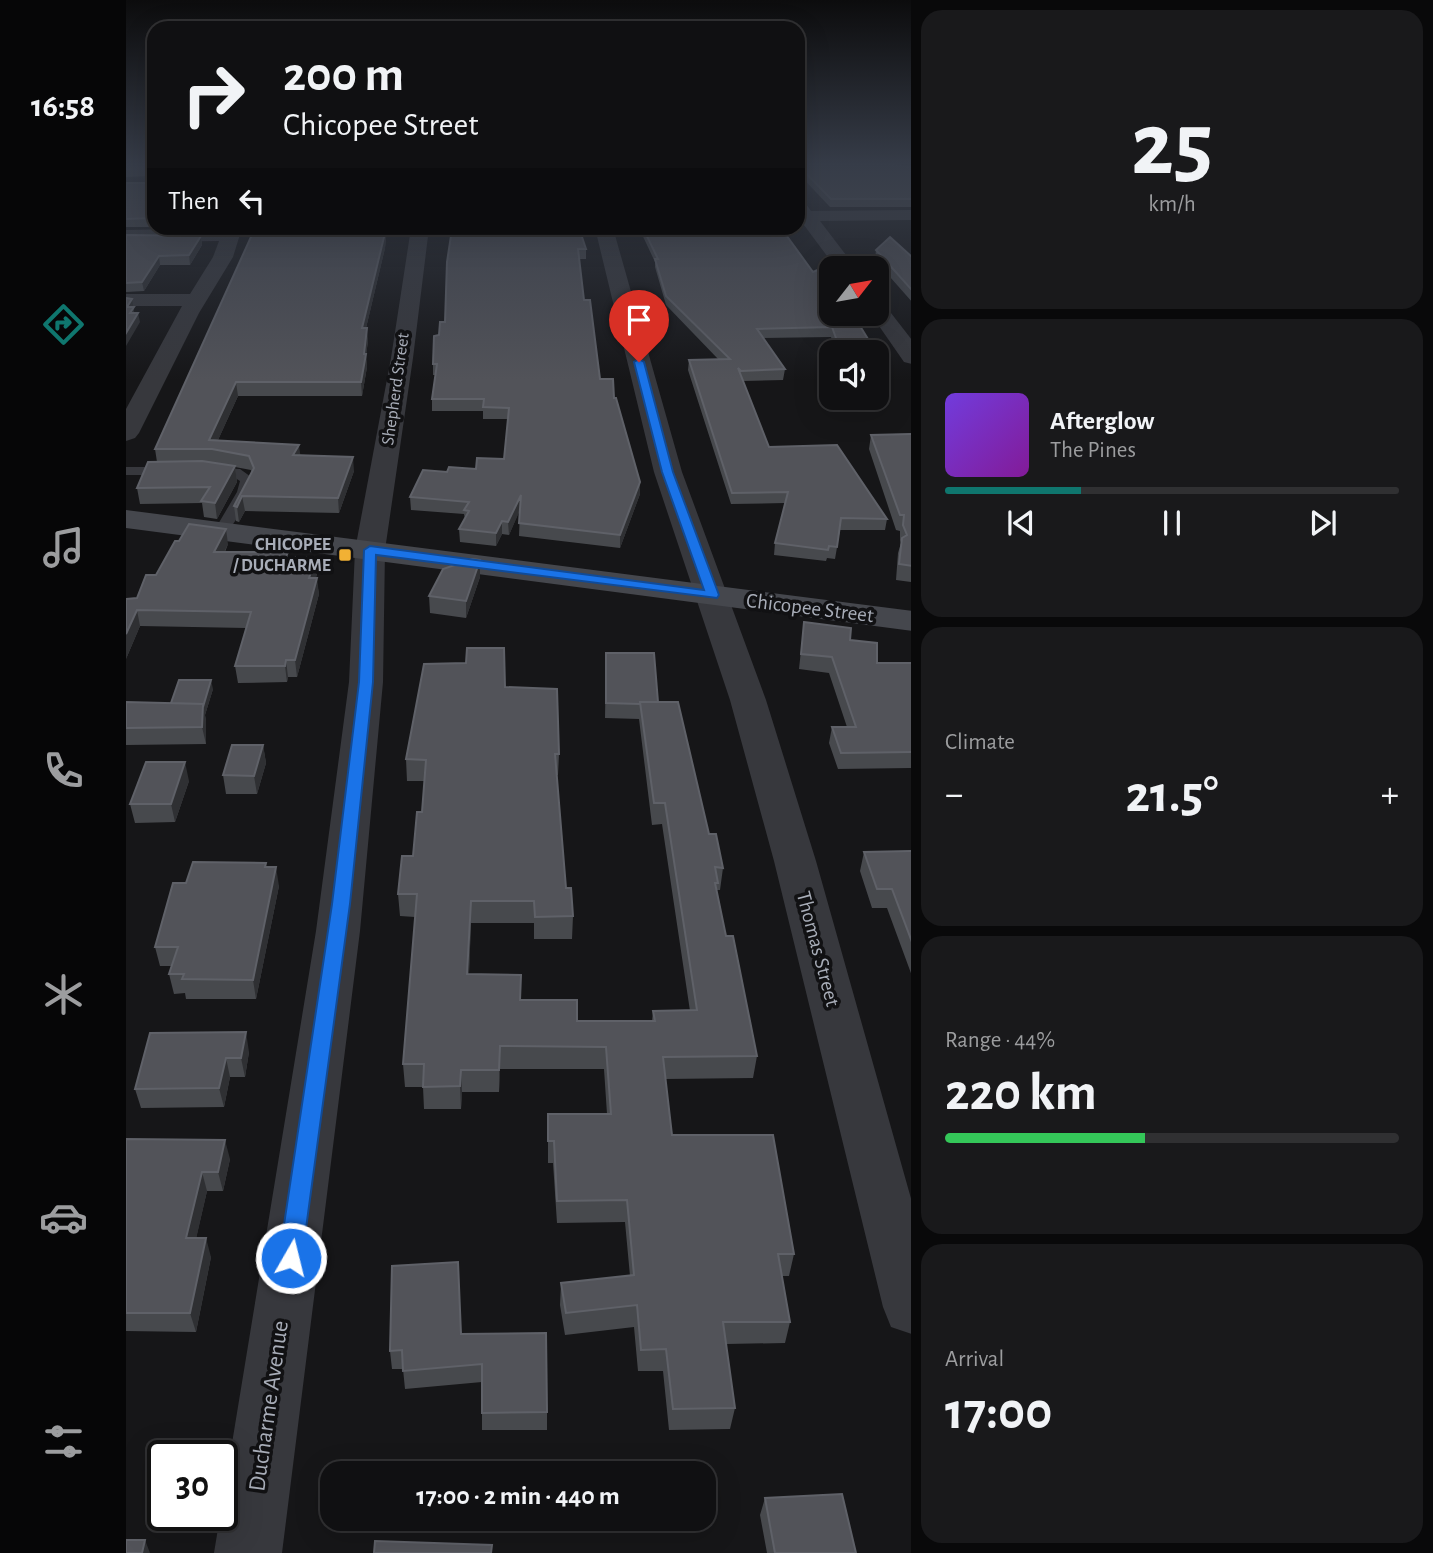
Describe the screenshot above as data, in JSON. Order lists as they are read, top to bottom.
{
  "streets": {
    "main road": ["Chicopee Street"],
    "street": ["Shepherd Street", "Thomas Street", "Ducharme Avenue"]
  },
  "crossings": [
    ["Shepherd Street", "Chicopee Street"],
    ["Shepherd Street", "Ducharme Avenue"],
    ["Chicopee Street", "Thomas Street"],
    ["Chicopee Street", "Ducharme Avenue"]
  ],
  "places": {
    "transit": ["CHICOPEE / DUCHARME"]
  },
  "north": "top right",
  "page": {
    "tabs": "16:58",
    "tile": [
      ["25", "km/h"],
      "Climate",
      ["Range · 44%", "220 km"],
      ["Arrival", "17:00"]
    ],
    "turn": ["200 m", "Chicopee Street"],
    "then": "Then",
    "song": ["Afterglow", "The Pines"],
    "heat": ["−", "21.5°", "+"],
    "limit": "30",
    "trip": "17:00 · 2 min · 440 m"
  }
}
